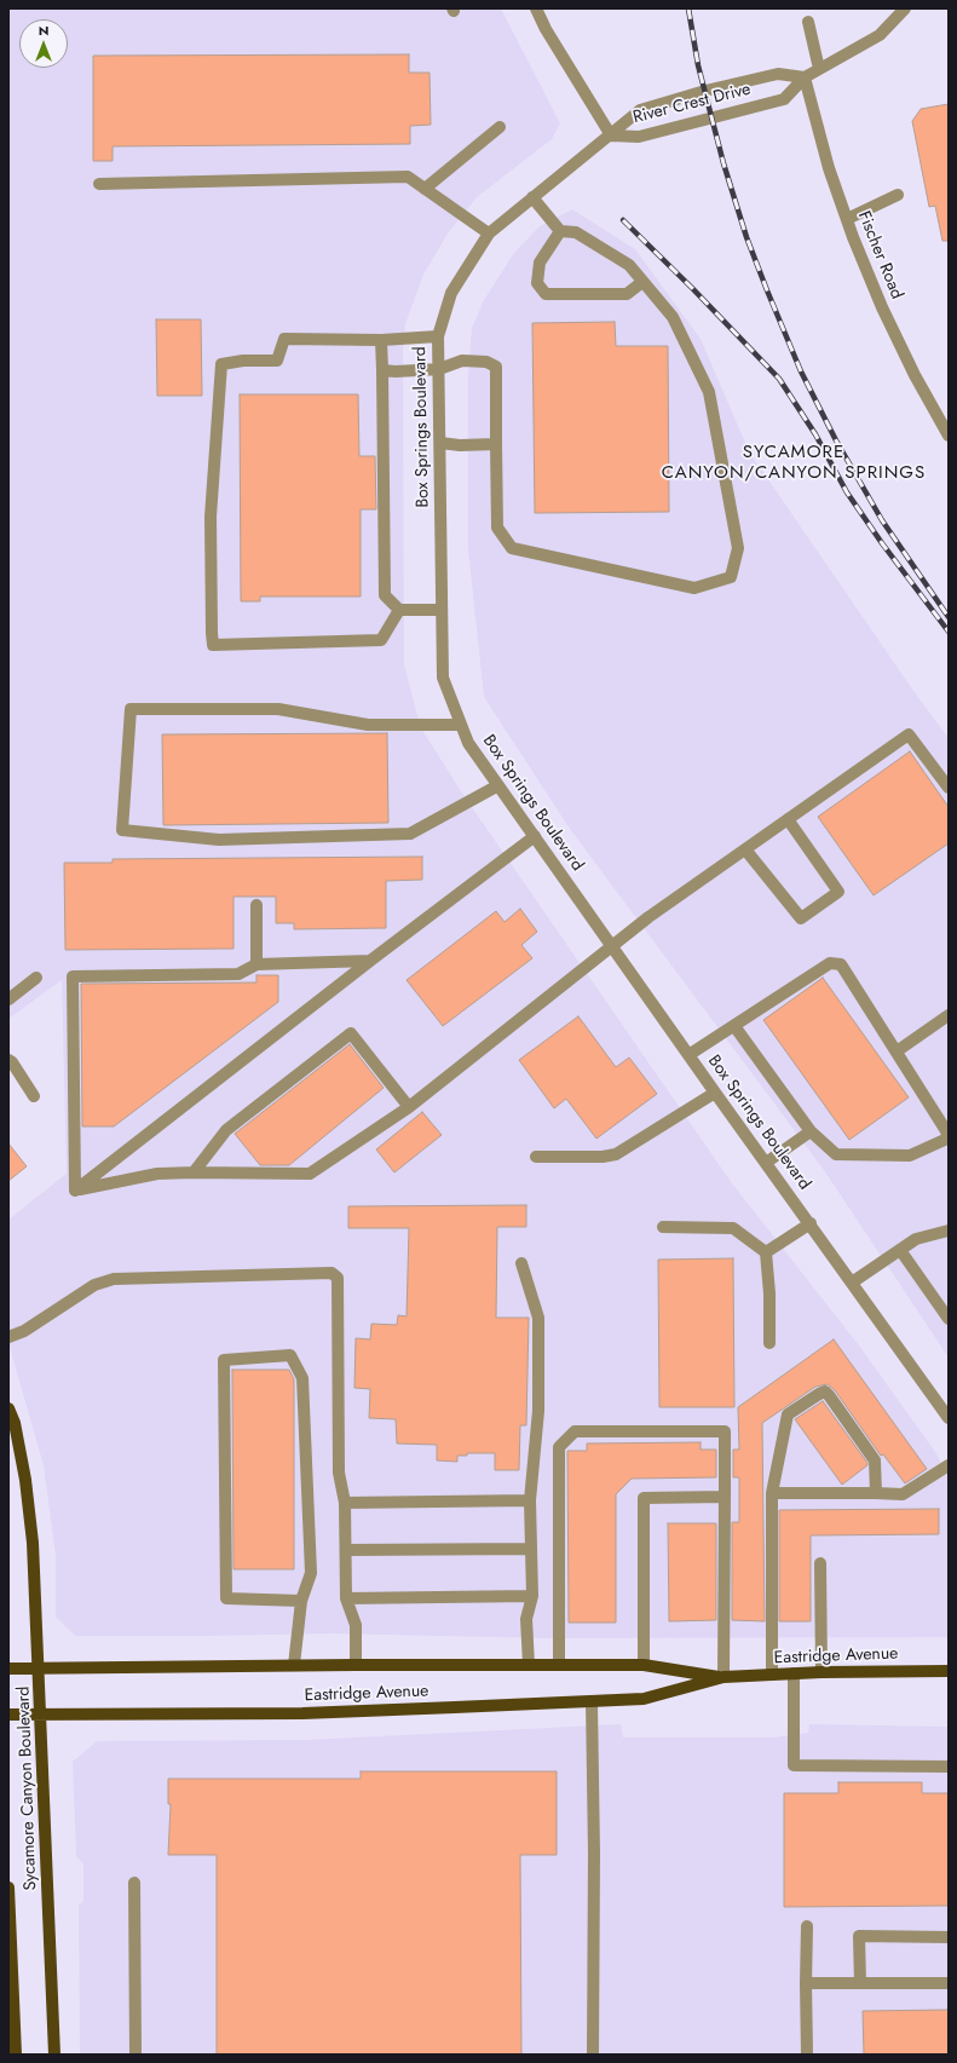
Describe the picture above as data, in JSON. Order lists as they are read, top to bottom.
{
  "streets": {
    "main road": ["Eastridge Avenue", "Sycamore Canyon Boulevard"],
    "street": ["River Crest Drive", "Fischer Road", "Box Springs Boulevard"]
  },
  "crossings": [
    ["River Crest Drive", "Fischer Road"],
    ["River Crest Drive", "Box Springs Boulevard"],
    ["Eastridge Avenue", "Sycamore Canyon Boulevard"]
  ],
  "districts": ["SYCAMORE CANYON/CANYON SPRINGS"],
  "north": "top"
}
